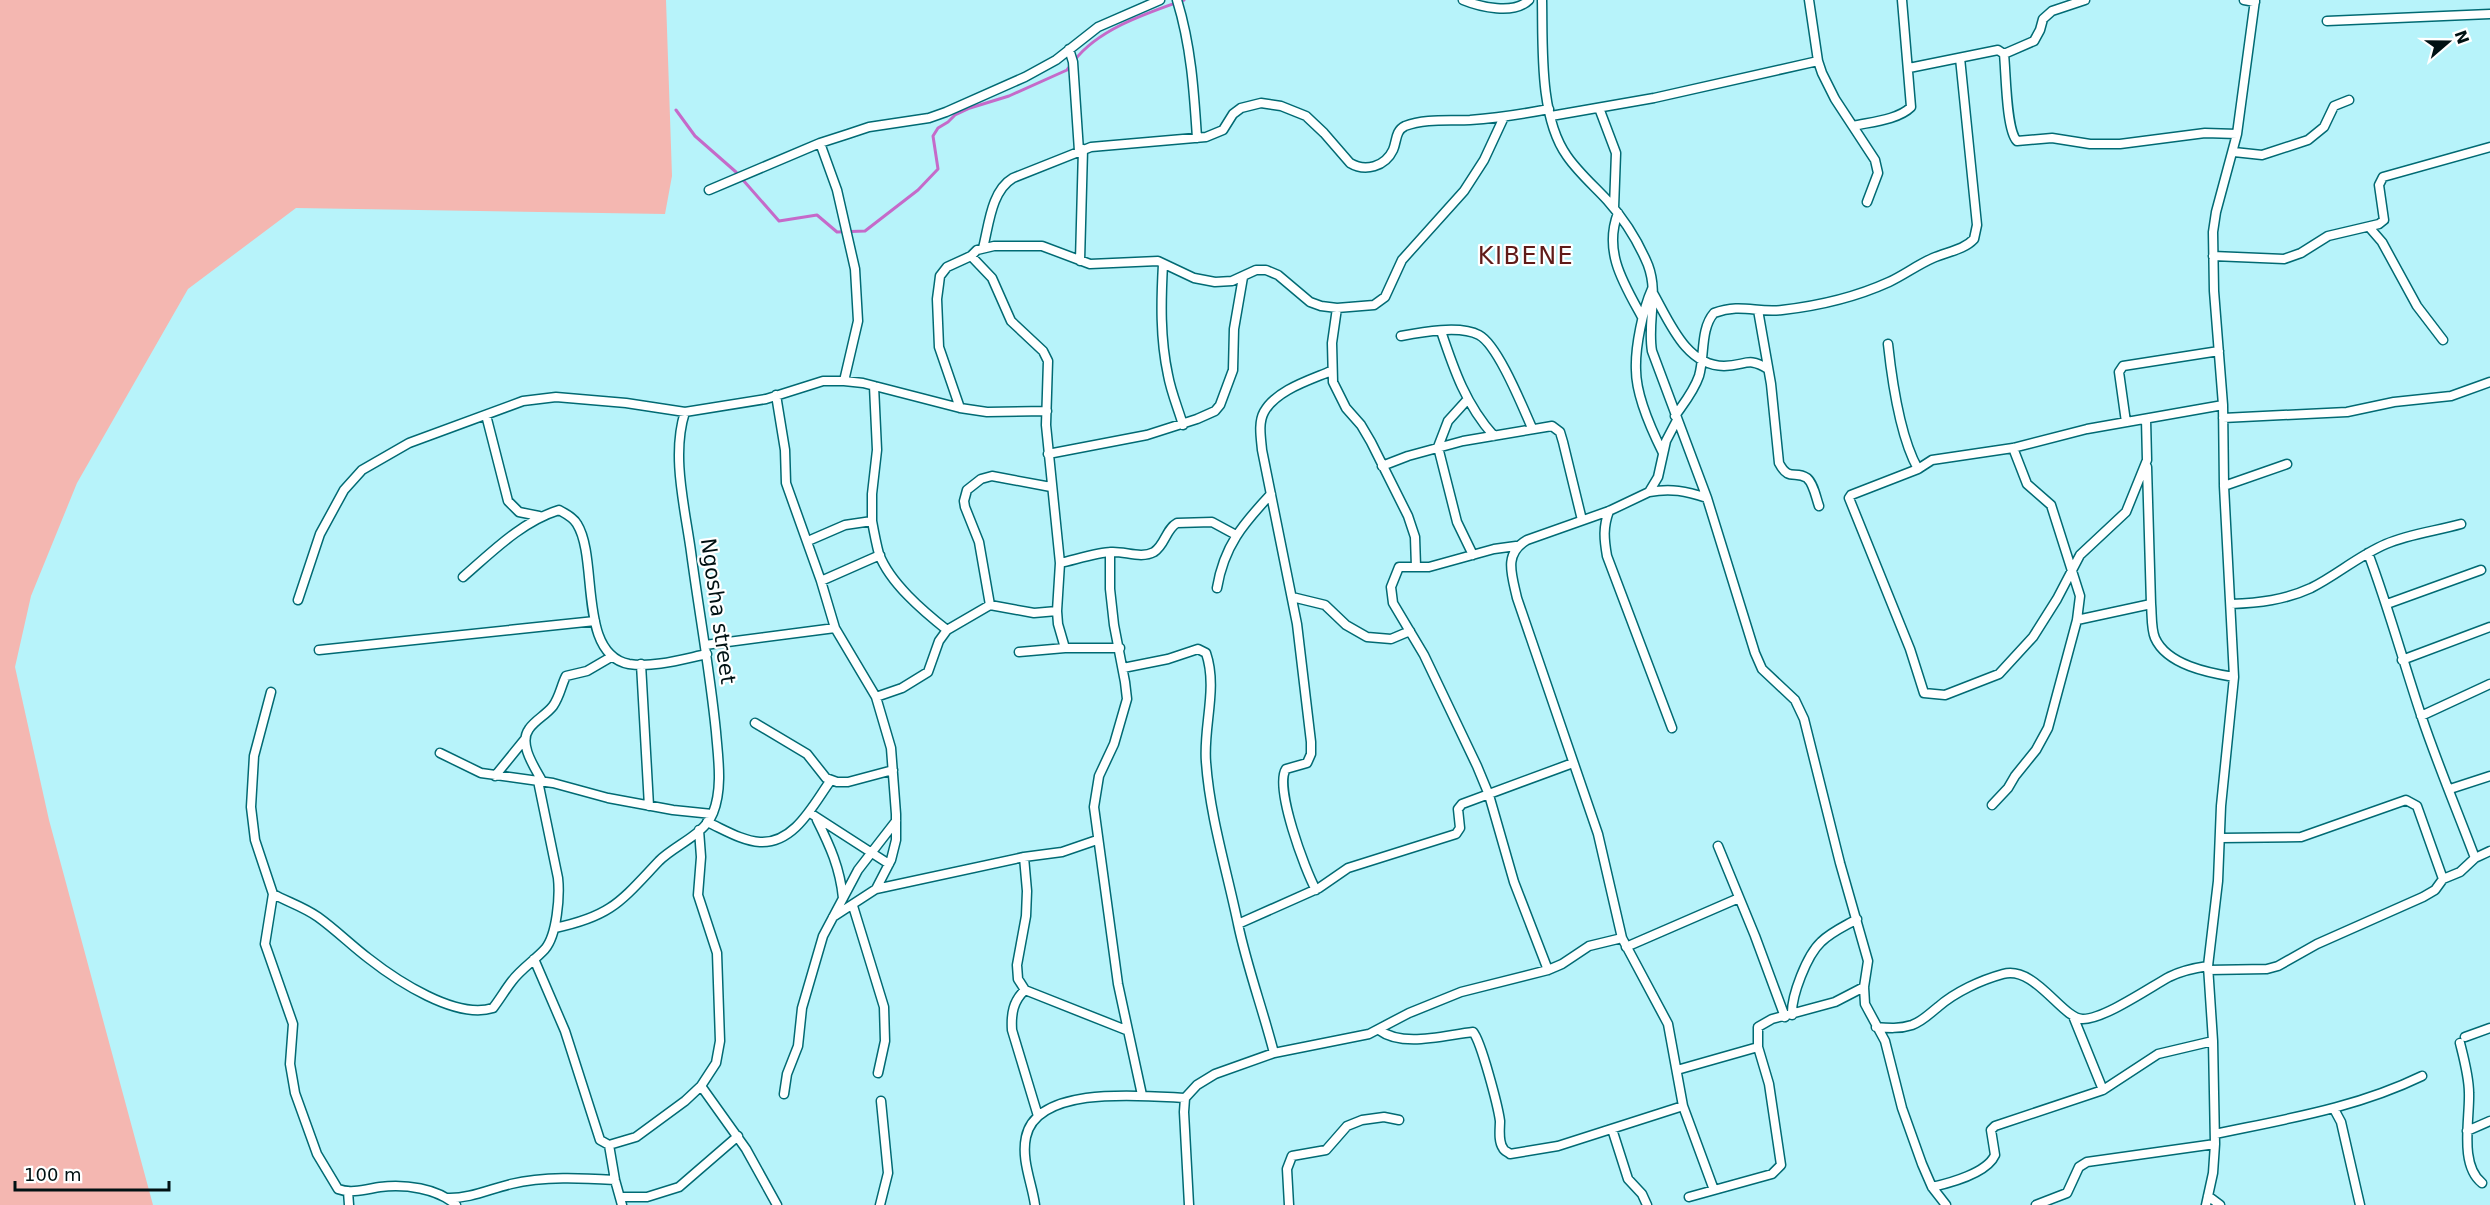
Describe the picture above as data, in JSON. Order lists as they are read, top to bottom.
{
  "streets": {
    "street": ["Ngosha street"]
  },
  "districts": ["KIBENE"],
  "scale_bar": "100 m",
  "north": "right"
}
